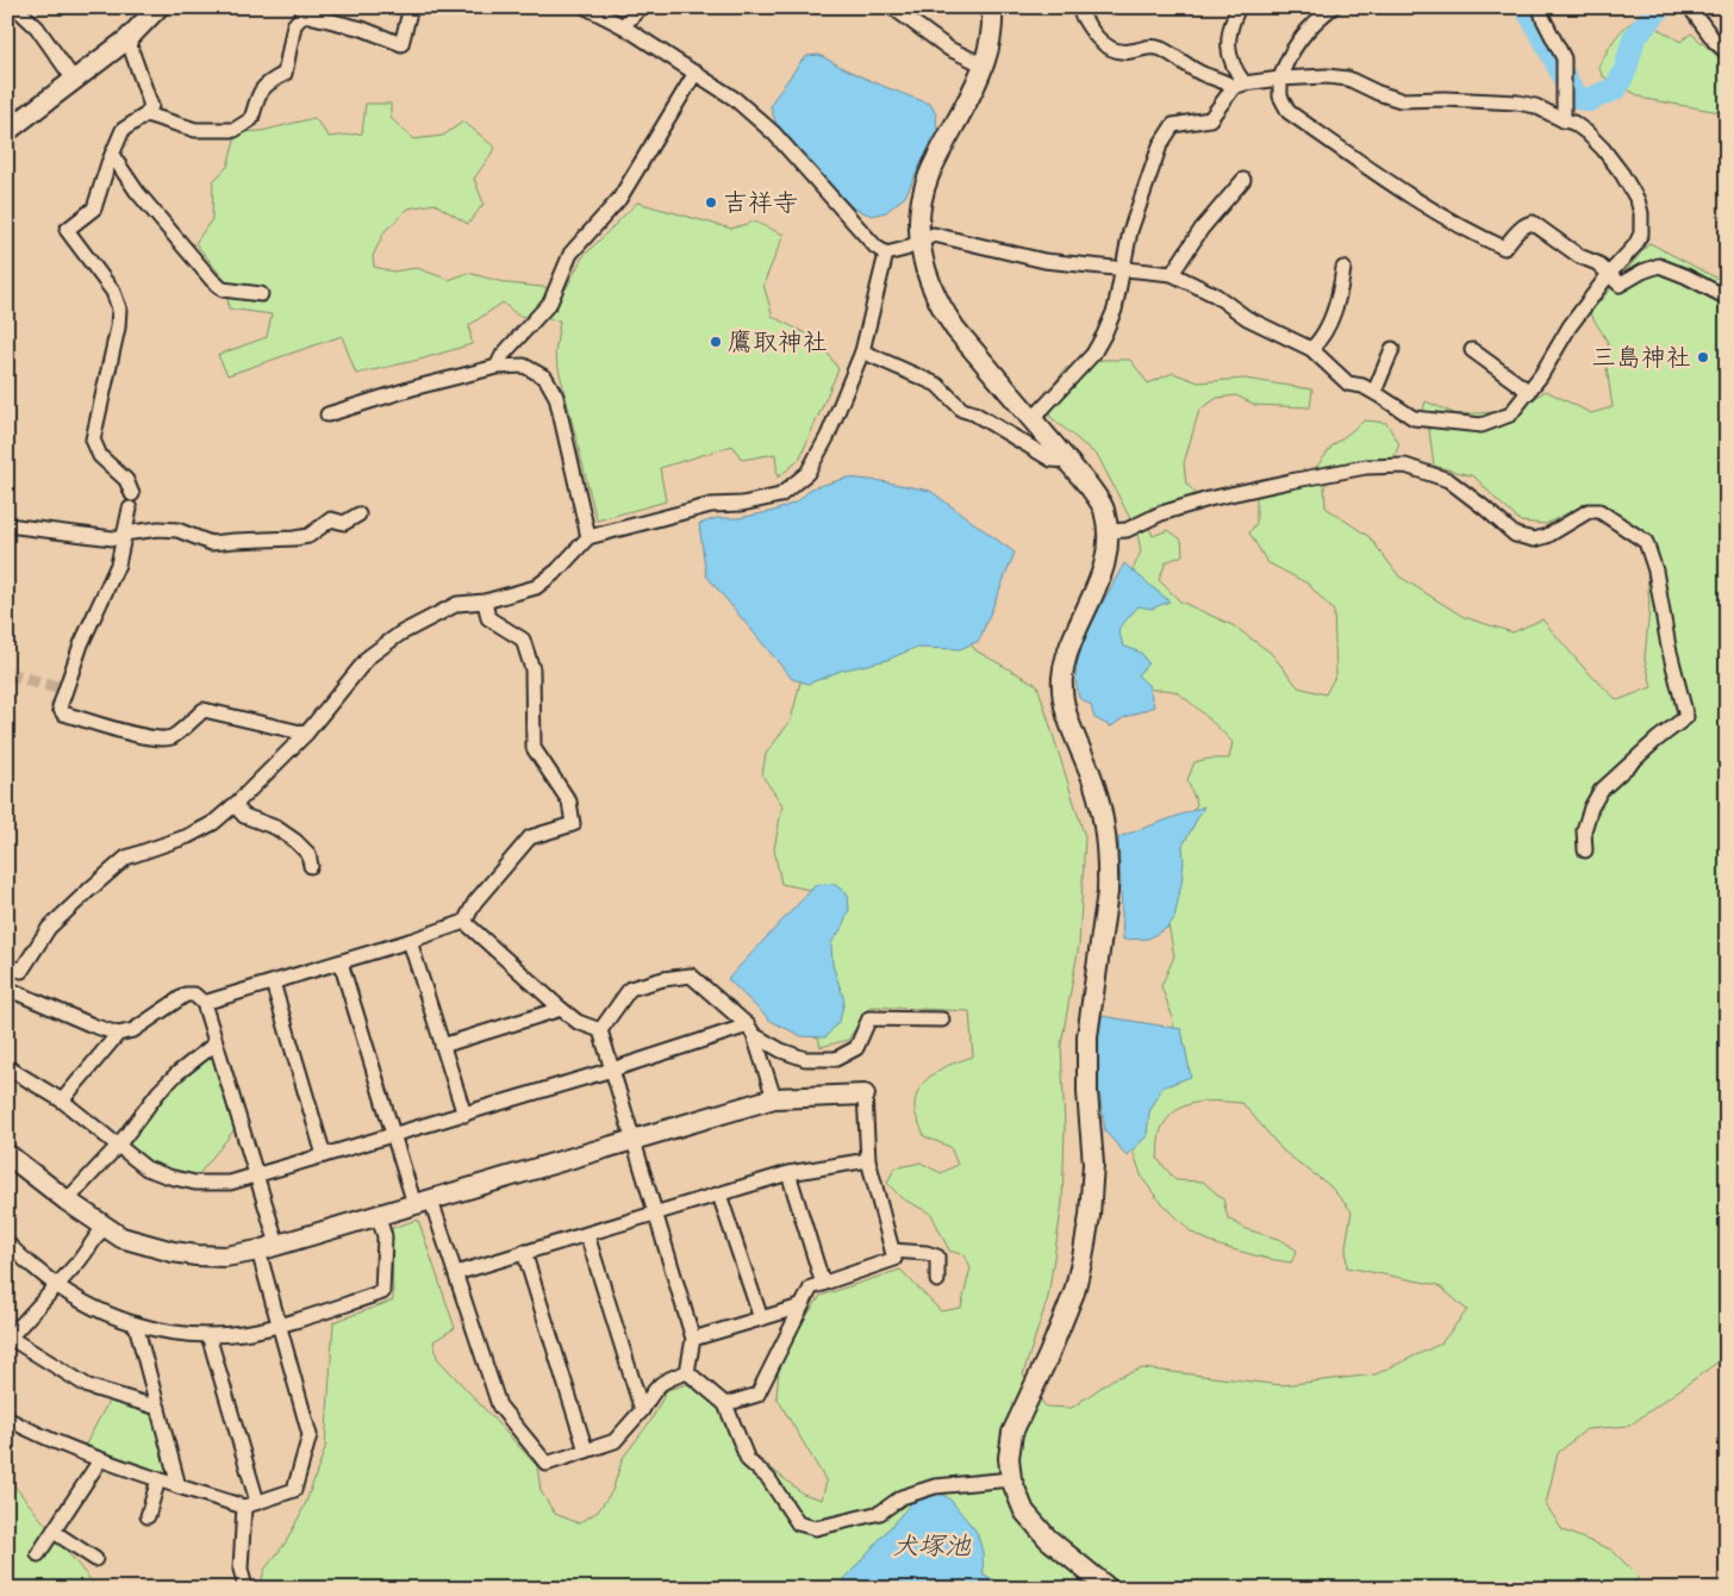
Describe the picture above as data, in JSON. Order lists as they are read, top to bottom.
{
  "water": ["犬塚池"],
  "places": ["吉祥寺", "鷹取神社", "三島神社"]
}
